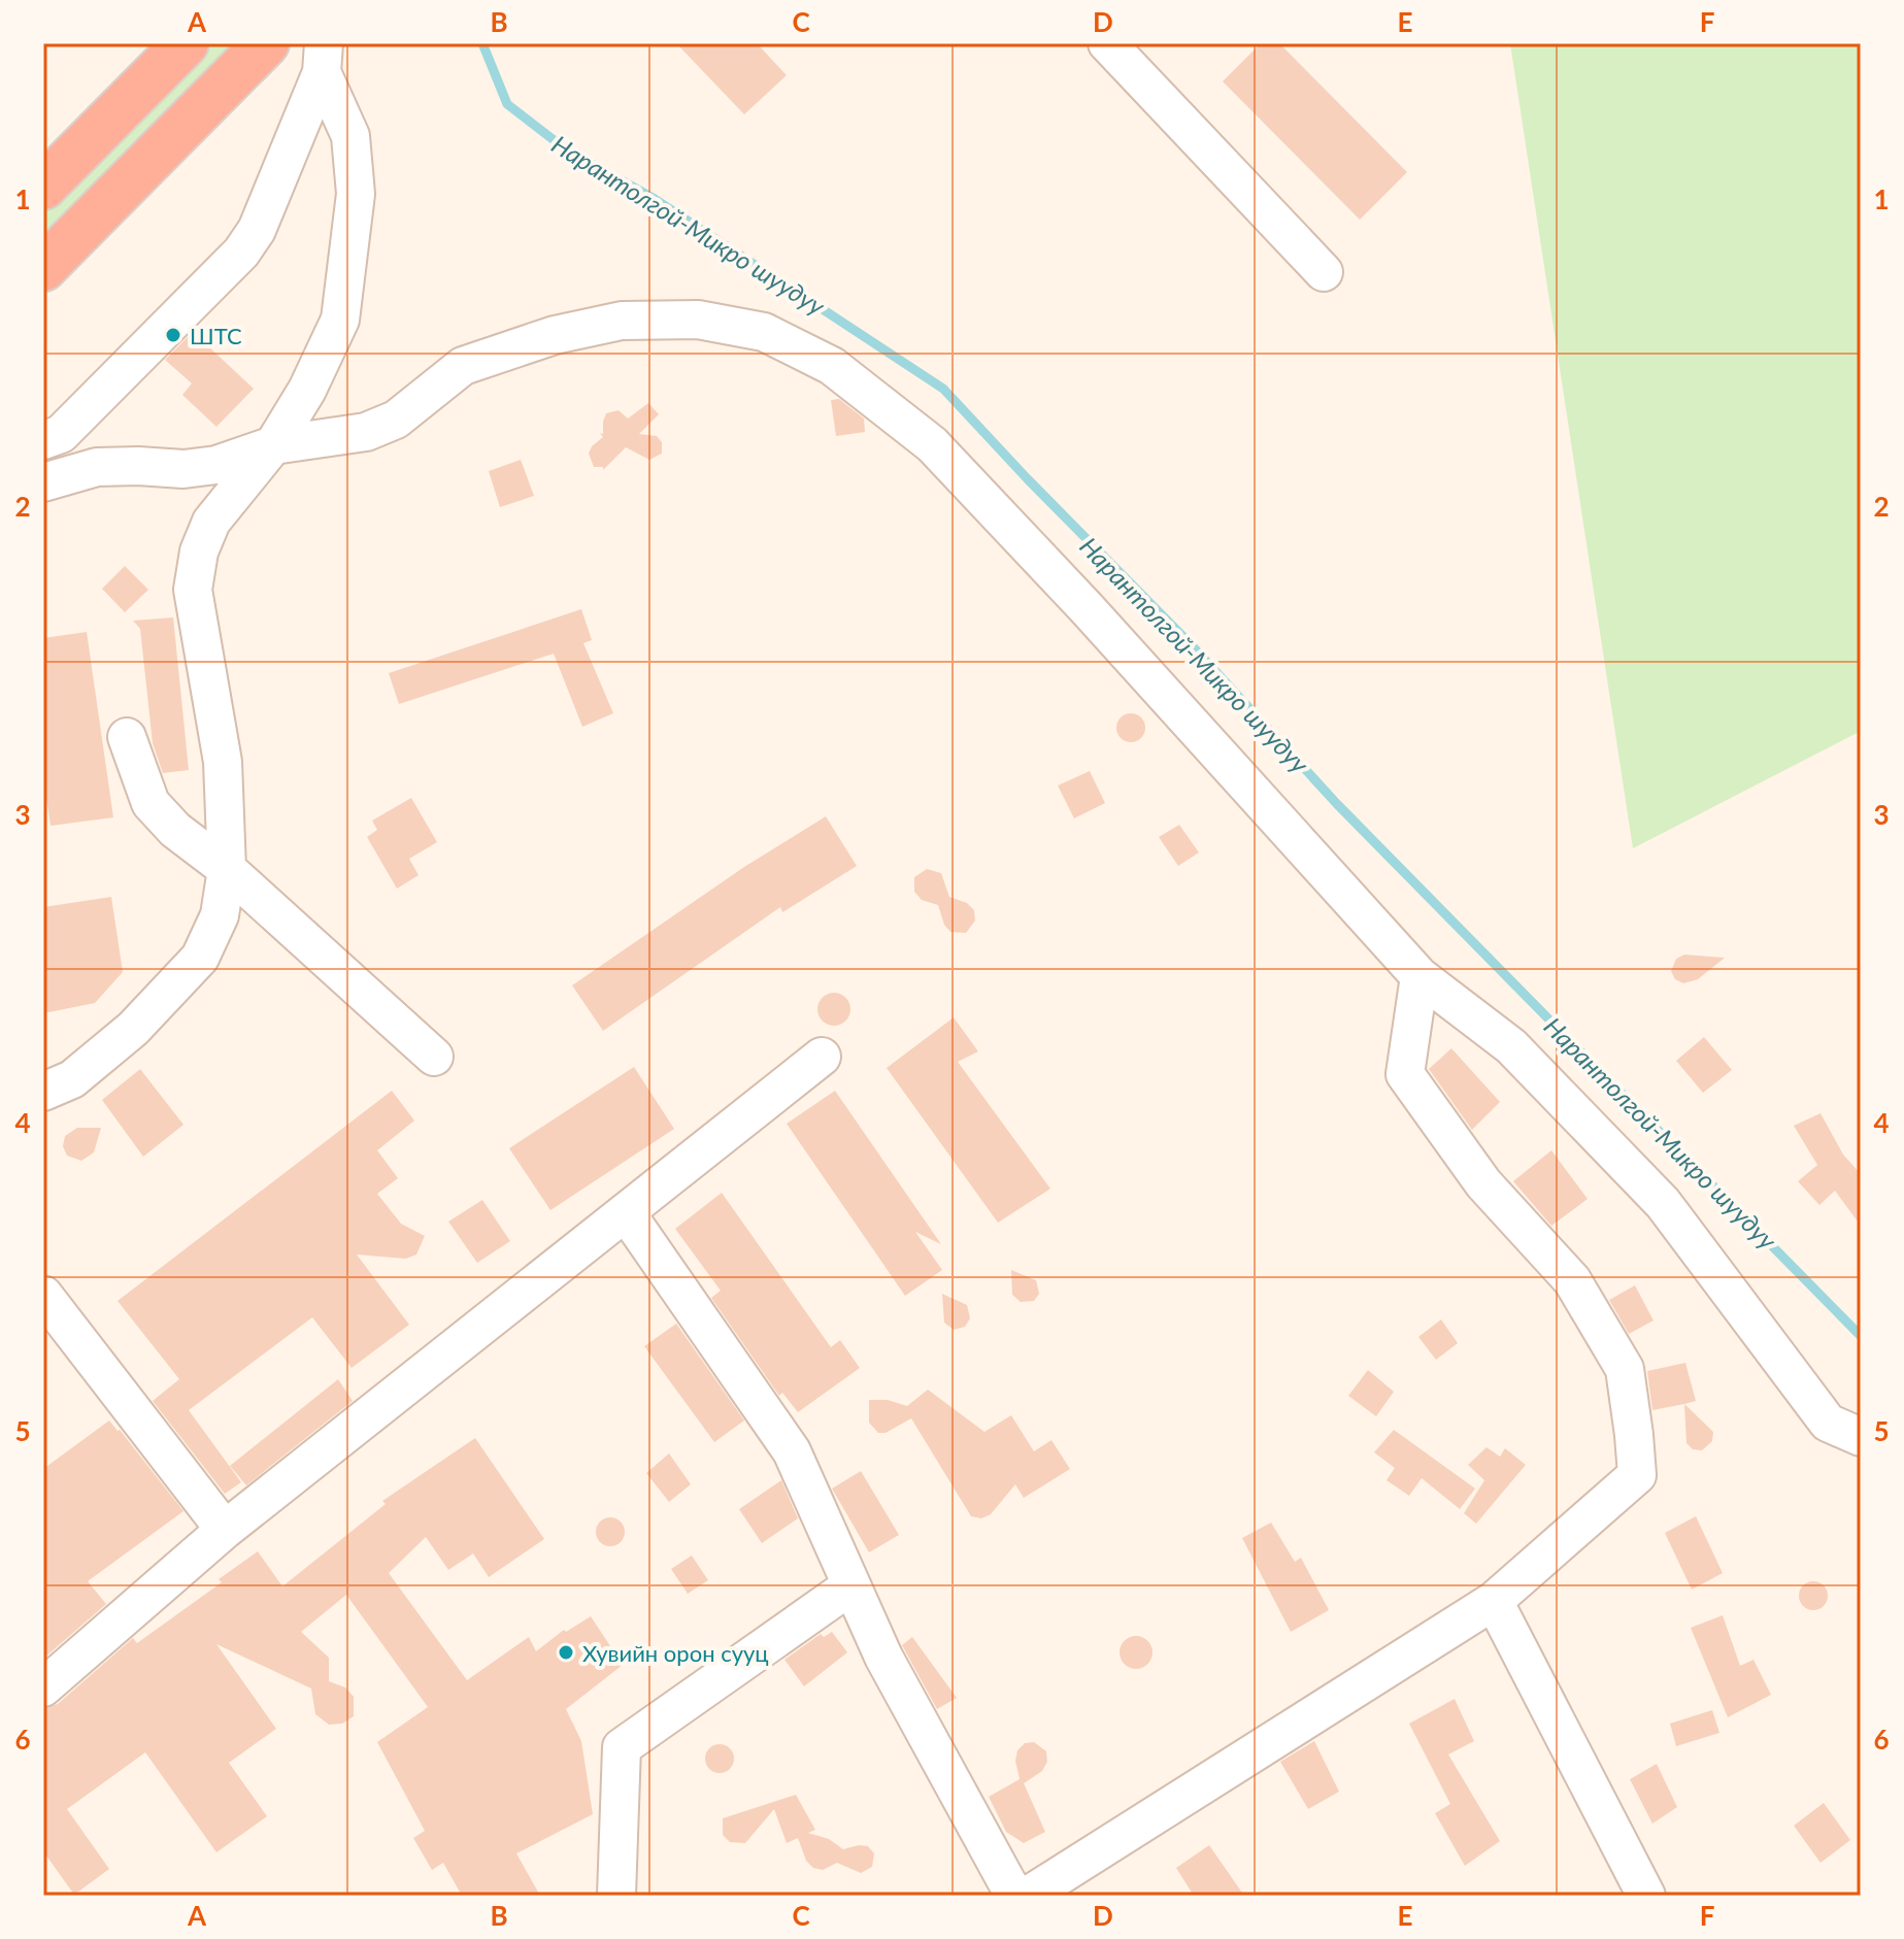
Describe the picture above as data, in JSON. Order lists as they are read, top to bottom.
{
  "water": ["Нарантолгой-Микро шуудуу"],
  "places": ["ШТС", "Хувийн орон сууц"],
  "grid": {
    "columns": [
      "A",
      "B",
      "C",
      "D",
      "E",
      "F"
    ],
    "rows": [
      "1",
      "2",
      "3",
      "4",
      "5",
      "6"
    ]
  }
}
